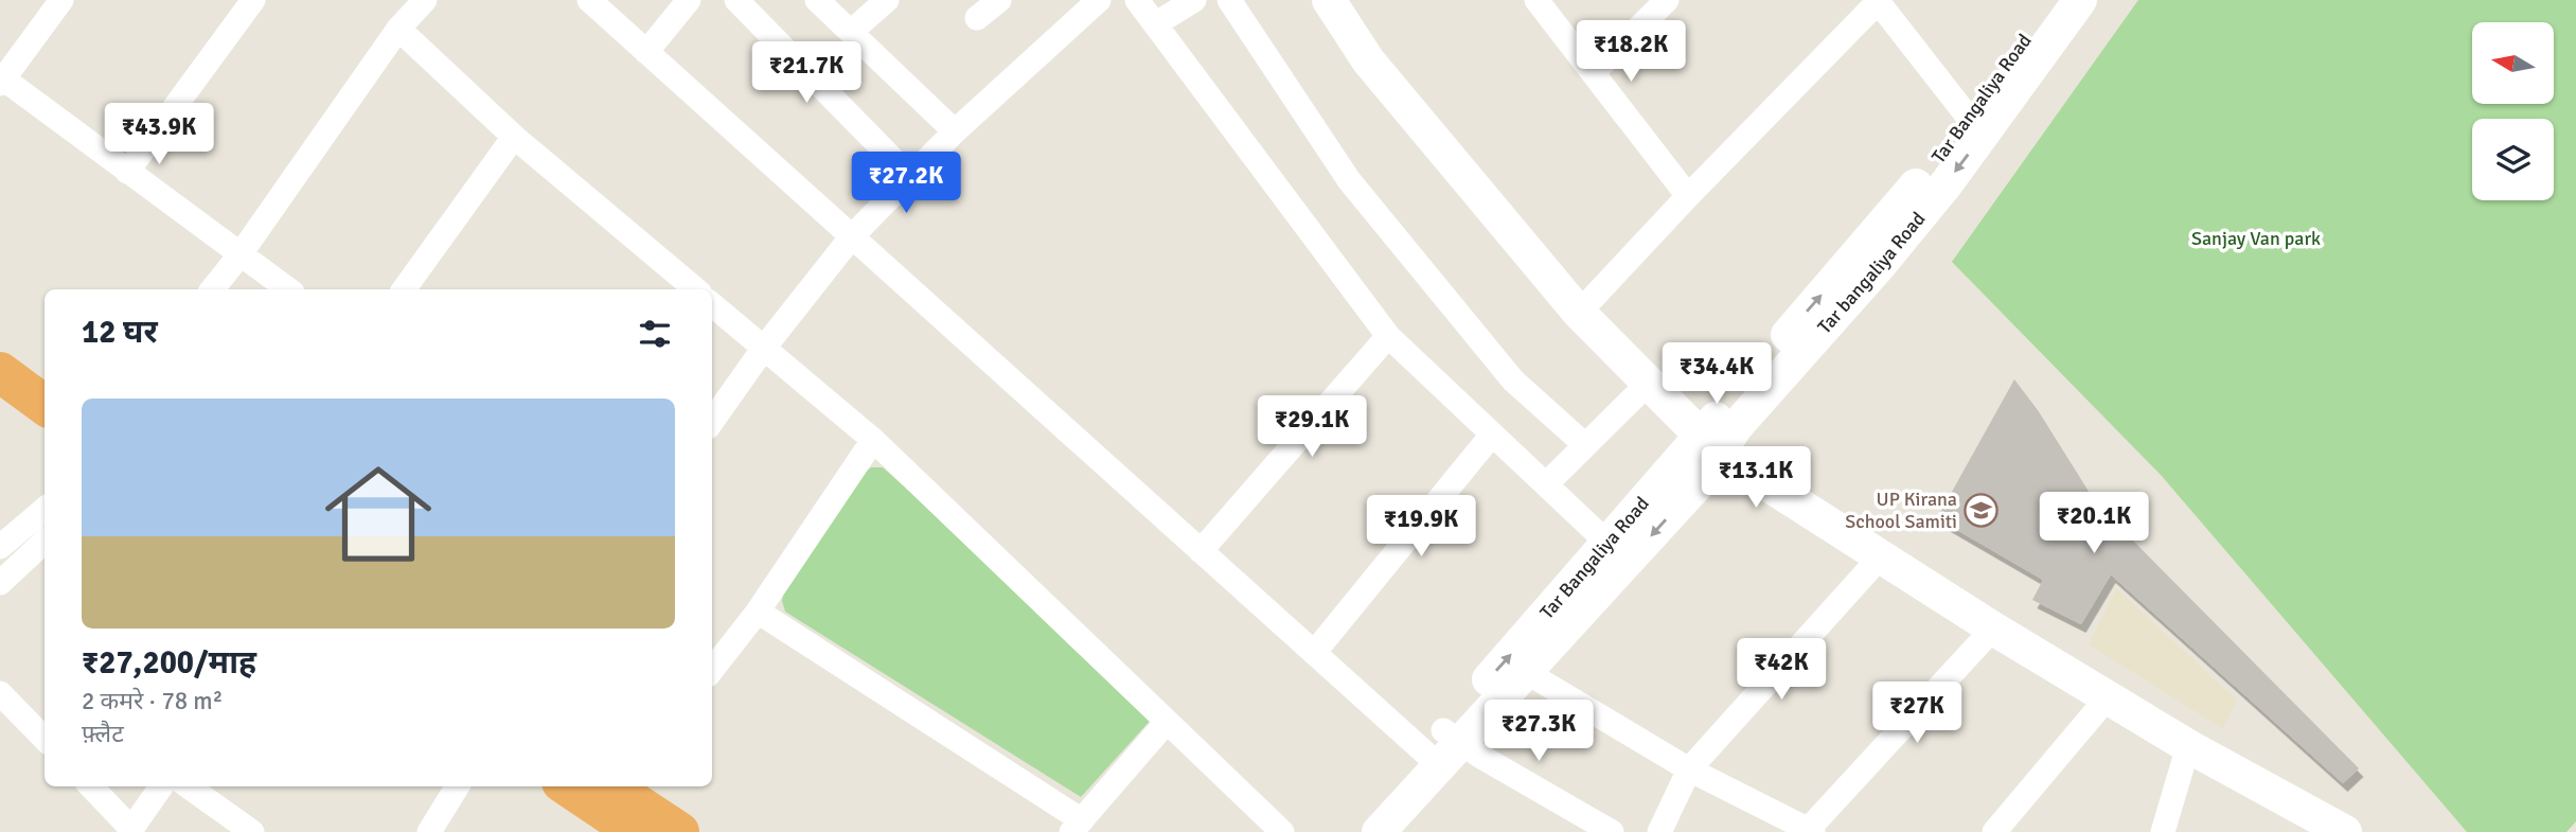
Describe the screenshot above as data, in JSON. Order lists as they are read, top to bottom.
{
  "streets": {
    "street": ["Tar Bangaliya Road", "Tar bangaliya Road"]
  },
  "crossings": [
    ["Tar Bangaliya Road", "Tar bangaliya Road"]
  ],
  "parks": ["Sanjay Van park"],
  "places": {
    "school or university": ["UP Kirana School Samiti"]
  },
  "north": "left",
  "page": {
    "price": [
      "₹18.2K",
      "₹21.7K",
      "₹43.9K",
      "₹27.2K",
      "₹34.4K",
      "₹29.1K",
      "₹13.1K",
      "₹20.1K",
      "₹19.9K",
      "₹42K",
      "₹27K",
      "₹27.3K"
    ],
    "heading": "12 घर",
    "list": [
      {
        "name": "₹27,200/माह",
        "note": "2 कमरे · 78 m² · फ़्लैट"
      }
    ]
  }
}
